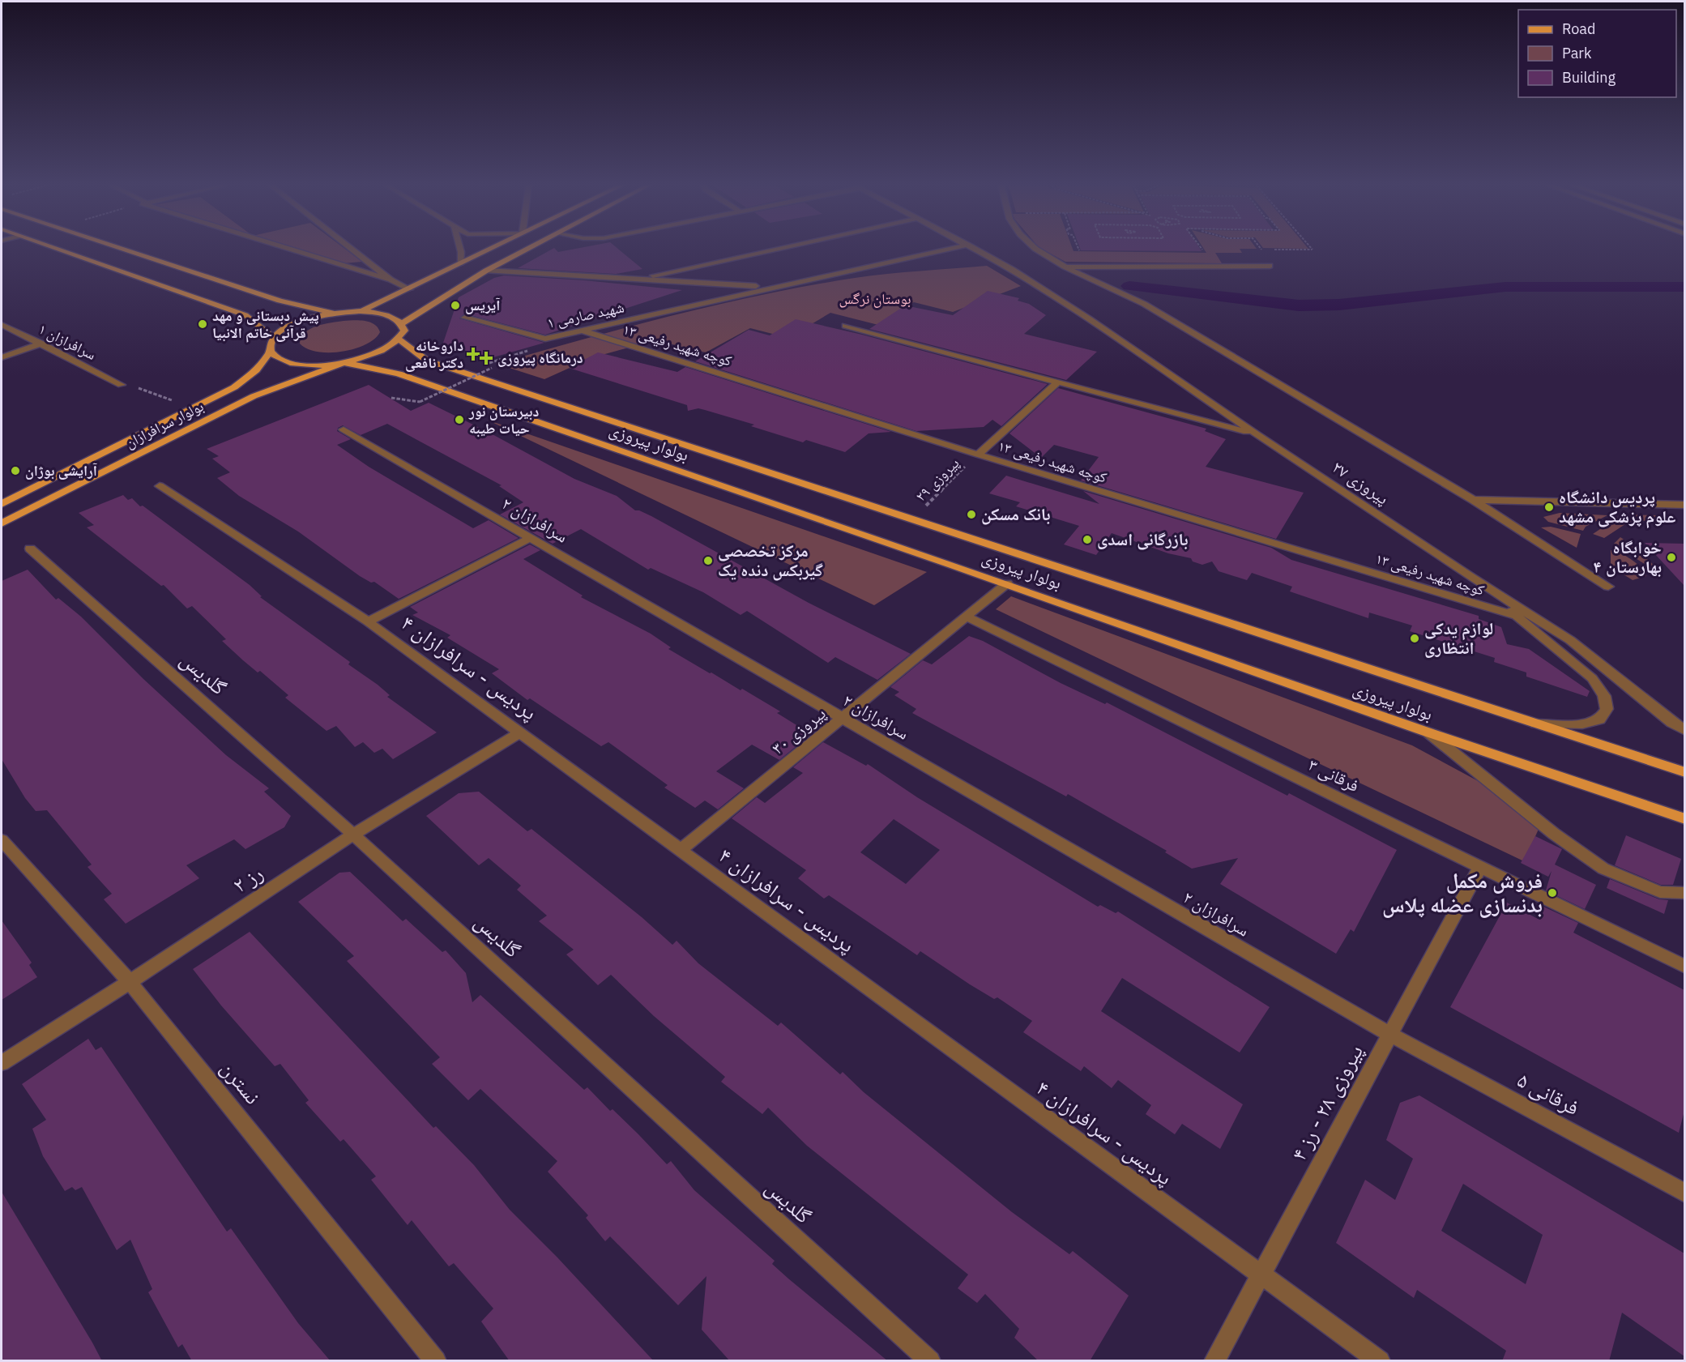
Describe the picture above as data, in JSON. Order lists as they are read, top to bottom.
{
  "streets": {
    "main road": ["بولوار سرافرازان", "بولوار پیروزی"],
    "street": [
      "شهید صارمی ۱",
      "سرافرازان ۱",
      "کوچه شهید رفیعی ۱۳",
      "پیروزی ۲۷",
      "سرافرازان ۲",
      "پردیس - سرافرازان ۴",
      "گلدیس",
      "پیروزی ۳۰",
      "فرقانی ۳",
      "رز ۲",
      "نسترن",
      "فرقانی ۵",
      "پیروزی ۲۸ - رز ۴"
    ],
    "path": ["پیروزی ۲۹"]
  },
  "crossings": [
    ["شهید صارمی ۱", "کوچه شهید رفیعی ۱۳"],
    ["کوچه شهید رفیعی ۱۳", "پیروزی ۲۹"],
    ["بولوار سرافرازان", "بولوار پیروزی"],
    ["بولوار پیروزی", "پیروزی ۲۹"],
    ["بولوار پیروزی", "پیروزی ۳۰"],
    ["سرافرازان ۲", "پیروزی ۳۰"],
    ["سرافرازان ۲", "فرقانی ۵"],
    ["سرافرازان ۲", "پیروزی ۲۸ - رز ۴"],
    ["پردیس - سرافرازان ۴", "پیروزی ۳۰"],
    ["پردیس - سرافرازان ۴", "رز ۲"],
    ["پردیس - سرافرازان ۴", "پیروزی ۲۸ - رز ۴"],
    ["گلدیس", "رز ۲"],
    ["پیروزی ۳۰", "فرقانی ۳"],
    ["فرقانی ۳", "پیروزی ۲۸ - رز ۴"],
    ["رز ۲", "نسترن"],
    ["فرقانی ۵", "پیروزی ۲۸ - رز ۴"]
  ],
  "parks": ["بوستان نرگس"],
  "places": {
    "other": [
      "آیریس",
      "پیش دبستانی و مهد قرآنی خاتم الانبیا",
      "دبیرستان نور حیات طیبه",
      "آرایشی بوژان",
      "پردیس دانشگاه علوم پزشکی مشهد",
      "بانک مسکن",
      "بازرگانی اسدی",
      "خوابگاه بهارستان ۴",
      "مرکز تخصصی گیربکس دنده یک",
      "لوازم یدکی انتظاری",
      "فروش مکمل بدنسازی عضله پلاس"
    ],
    "health": ["داروخانه دکتر نافعی", "درمانگاه پیروزی"]
  },
  "legend": ["Road", "Park", "Building"]
}
